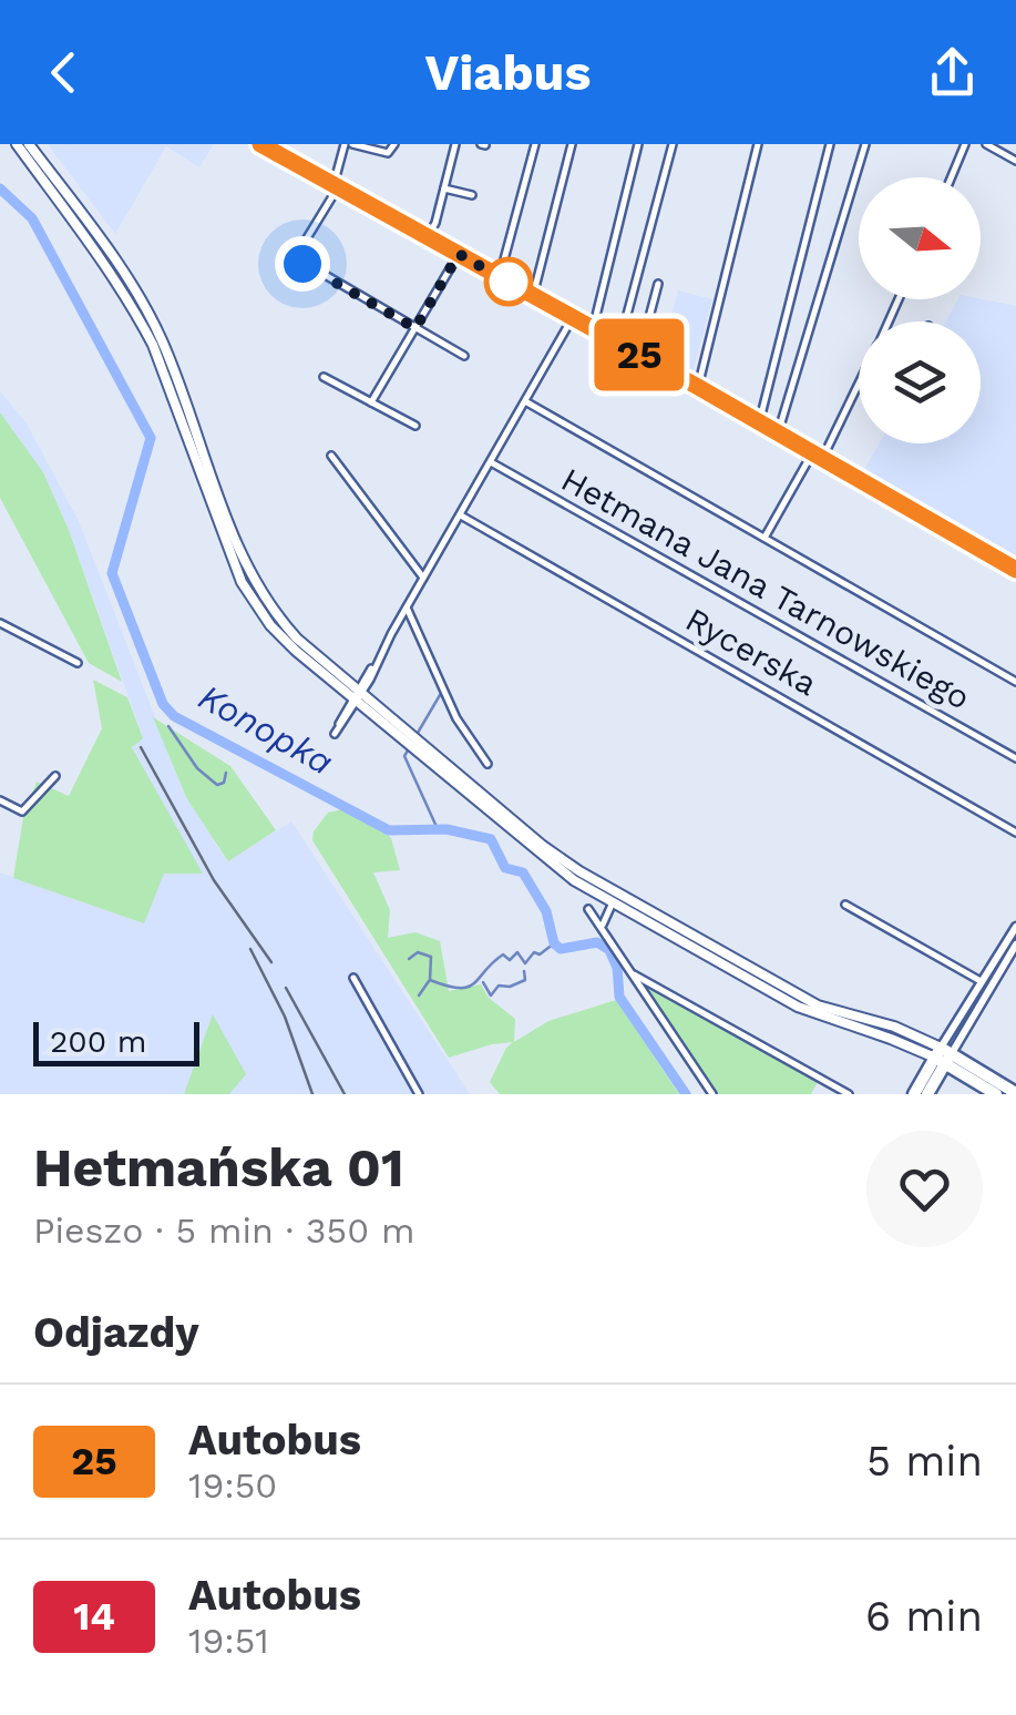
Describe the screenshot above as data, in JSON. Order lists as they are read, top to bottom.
{
  "streets": {
    "street": ["Hetmana Jana Tarnowskiego", "Rycerska"]
  },
  "water": ["Konopka"],
  "lines": ["bus line 25"],
  "scale_bar": "200 m",
  "north": "right",
  "page": {
    "header": "Viabus",
    "on_map": "25",
    "scale": "200 m",
    "heading": [
      ["Hetmańska 01", "Pieszo · 5 min · 350 m"],
      "Odjazdy"
    ],
    "list": [
      {
        "mark": "25",
        "name": "Autobus",
        "note": "19:50",
        "value": "5 min"
      },
      {
        "mark": "14",
        "name": "Autobus",
        "note": "19:51",
        "value": "6 min"
      }
    ]
  }
}
